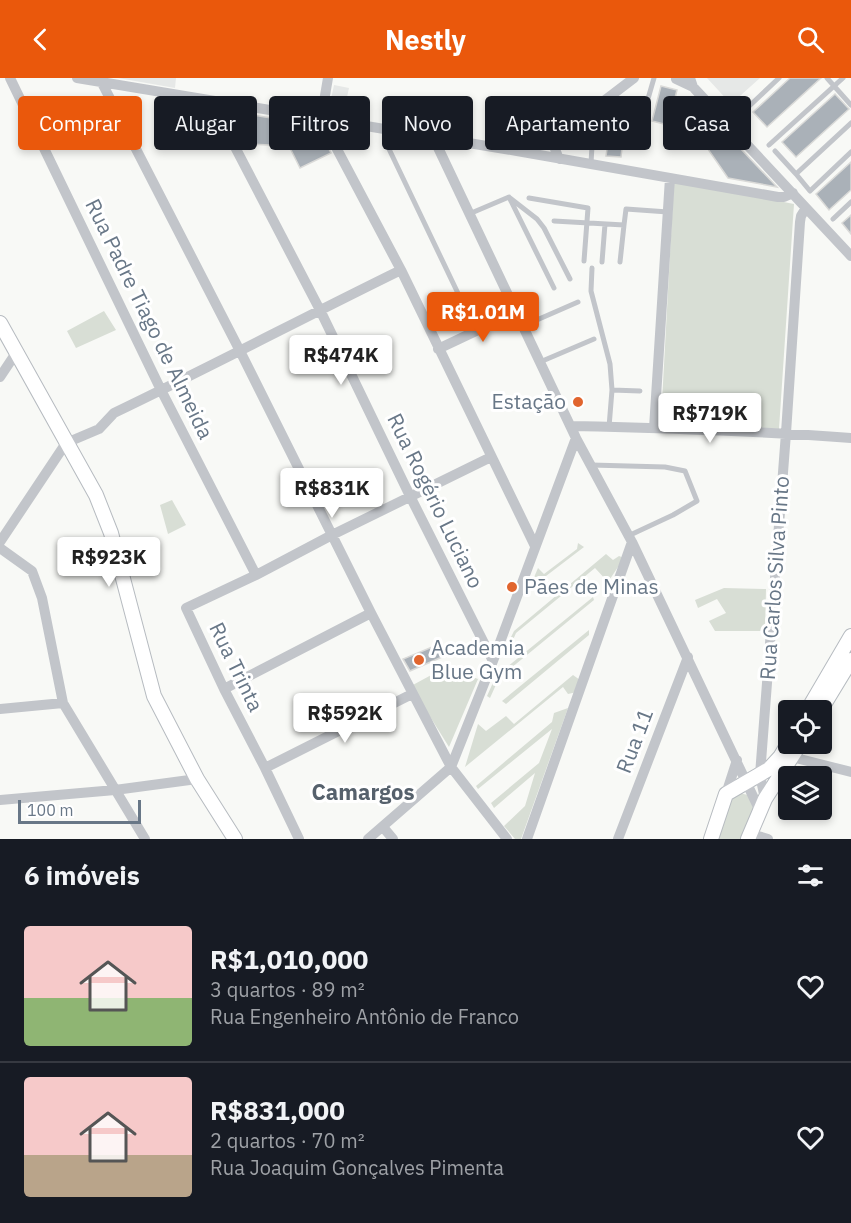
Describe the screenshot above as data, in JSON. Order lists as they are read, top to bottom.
{
  "streets": {
    "street": [
      "Rua Padre Tiago de Almeida",
      "Rua Rogério Luciano",
      "Rua Carlos Silva Pinto",
      "Rua Trinta",
      "Rua 11"
    ]
  },
  "crossings": [
    ["Rua Padre Tiago de Almeida", "Rua Trinta"]
  ],
  "districts": ["Camargos"],
  "places": ["Estação", "Pães de Minas", "Academia Blue Gym"],
  "scale_bar": "100 m",
  "page": {
    "header": "Nestly",
    "chip": [
      "Comprar",
      "Alugar",
      "Filtros",
      "Novo",
      "Apartamento",
      "Casa"
    ],
    "price": [
      "R$1.01M",
      "R$474K",
      "R$719K",
      "R$831K",
      "R$923K",
      "R$592K"
    ],
    "scale": "100 m",
    "heading": "6 imóveis",
    "list": [
      {
        "name": "R$1,010,000",
        "note": "3 quartos · 89 m² · Rua Engenheiro Antônio de Franco"
      },
      {
        "name": "R$831,000",
        "note": "2 quartos · 70 m² · Rua Joaquim Gonçalves Pimenta"
      }
    ]
  }
}
